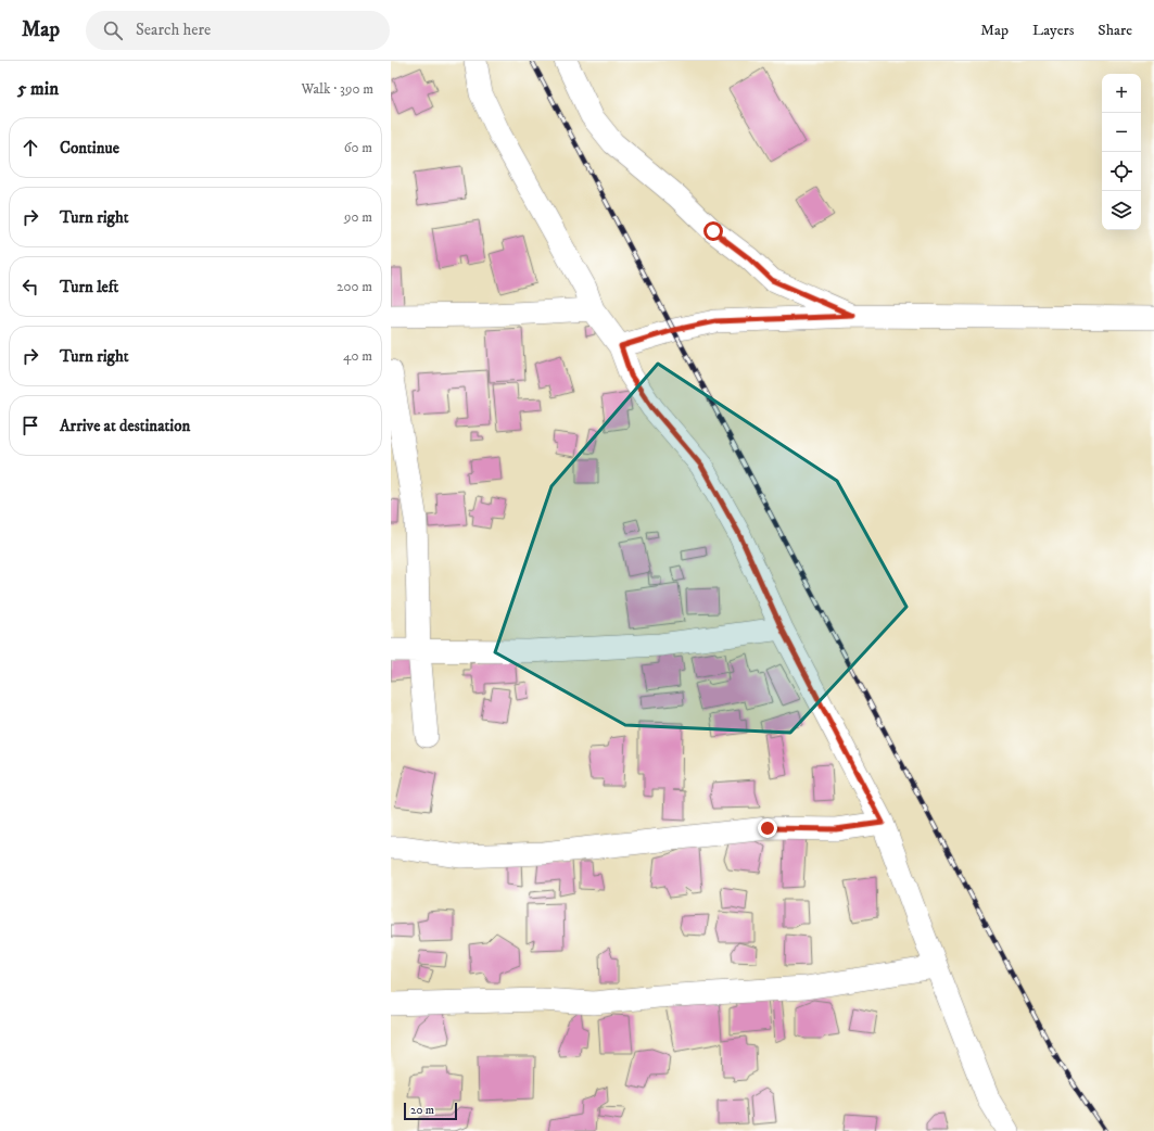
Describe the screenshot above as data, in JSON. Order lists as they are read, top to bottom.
{
  "scale_bar": "20 m",
  "page": {
    "header": "Map",
    "search": "Search here",
    "nav": ["Map", "Layers", "Share"],
    "heading": ["5 min", "Walk · 390 m"],
    "map_buttons": ["+", "−"],
    "list": [
      ["Continue", "60 m"],
      ["Turn right", "90 m"],
      ["Turn left", "200 m"],
      ["Turn right", "40 m"],
      "Arrive at destination"
    ],
    "scale": "20 m"
  }
}
